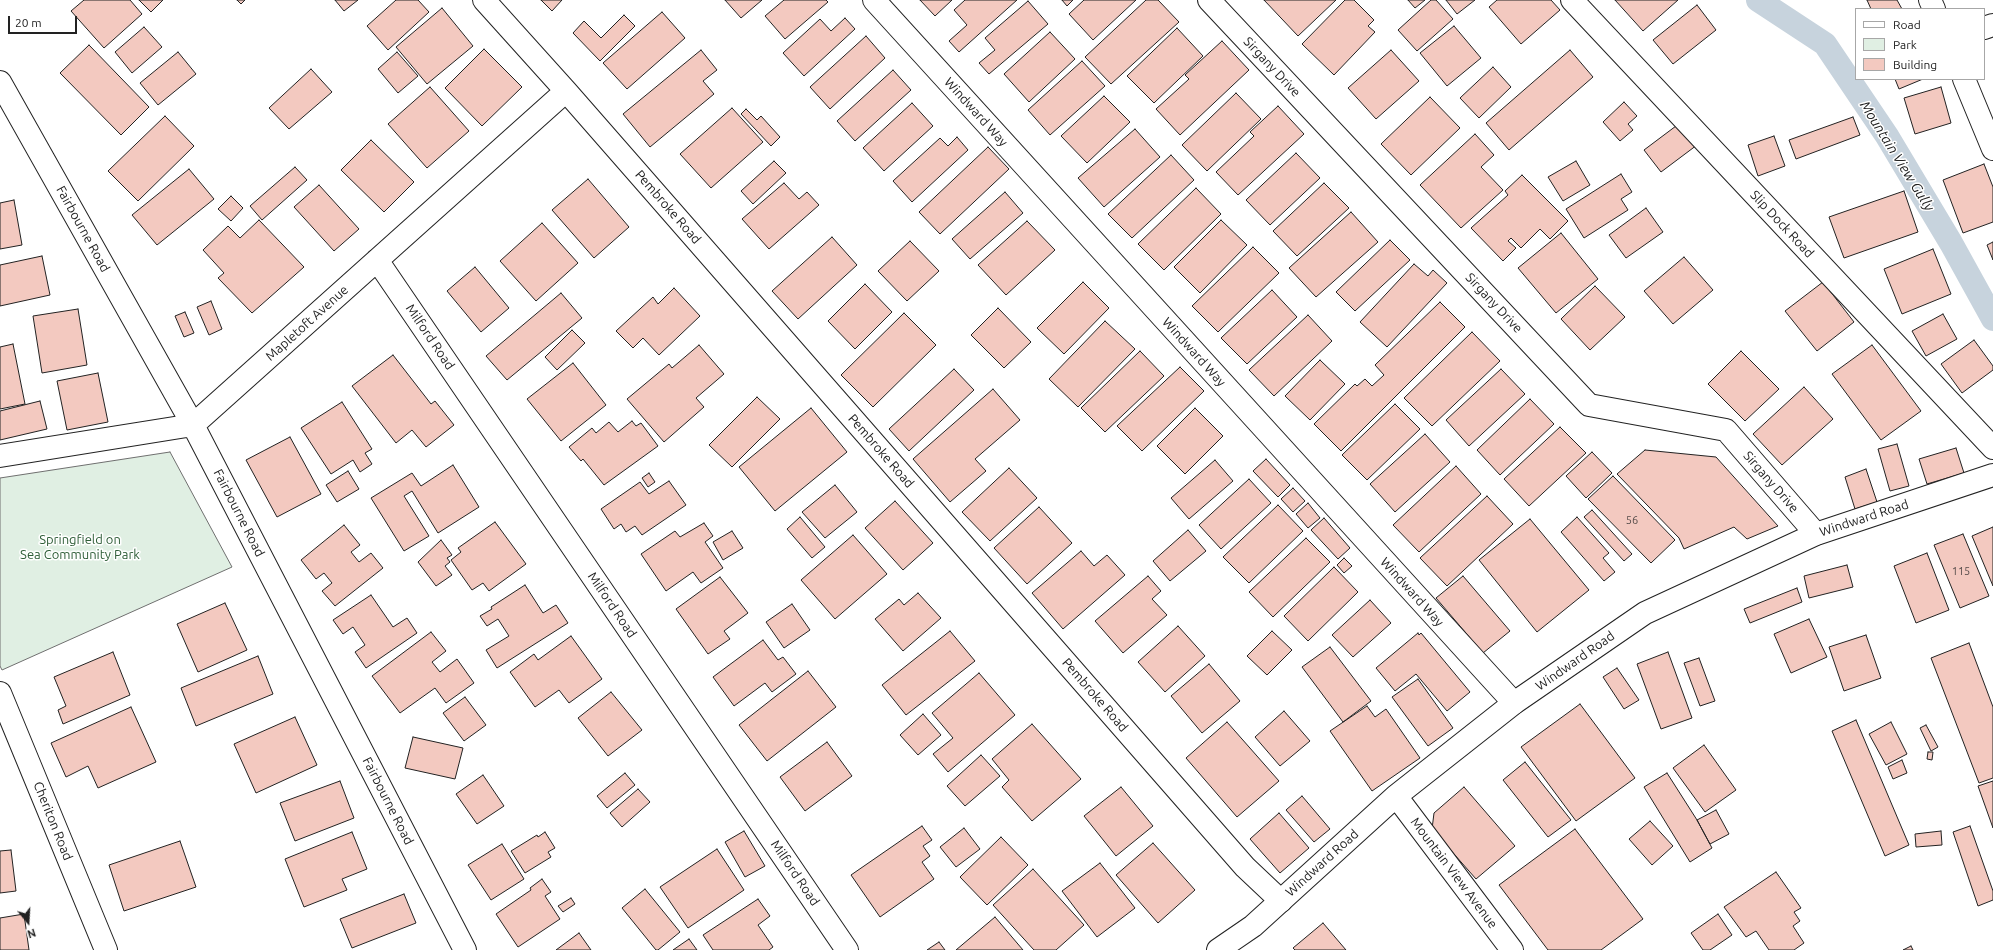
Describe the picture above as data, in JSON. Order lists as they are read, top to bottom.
{
  "streets": {
    "street": [
      "Sirgany Drive",
      "Windward Way",
      "Pembroke Road",
      "Slip Dock Road",
      "Fairbourne Road",
      "Mapletoft Avenue",
      "Milford Road",
      "Windward Road",
      "Cheriton Road",
      "Mountain View Avenue"
    ]
  },
  "crossings": [
    ["Sirgany Drive", "Windward Road"],
    ["Windward Way", "Windward Road"],
    ["Pembroke Road", "Mapletoft Avenue"],
    ["Pembroke Road", "Windward Road"],
    ["Fairbourne Road", "Mapletoft Avenue"],
    ["Mapletoft Avenue", "Milford Road"],
    ["Windward Road", "Mountain View Avenue"]
  ],
  "water": ["Mountain View Gully"],
  "parks": ["Springfield on Sea Community Park"],
  "house_numbers": ["56", "115"],
  "legend": ["Road", "Park", "Building"],
  "scale_bar": "20 m",
  "north": "bottom"
}
